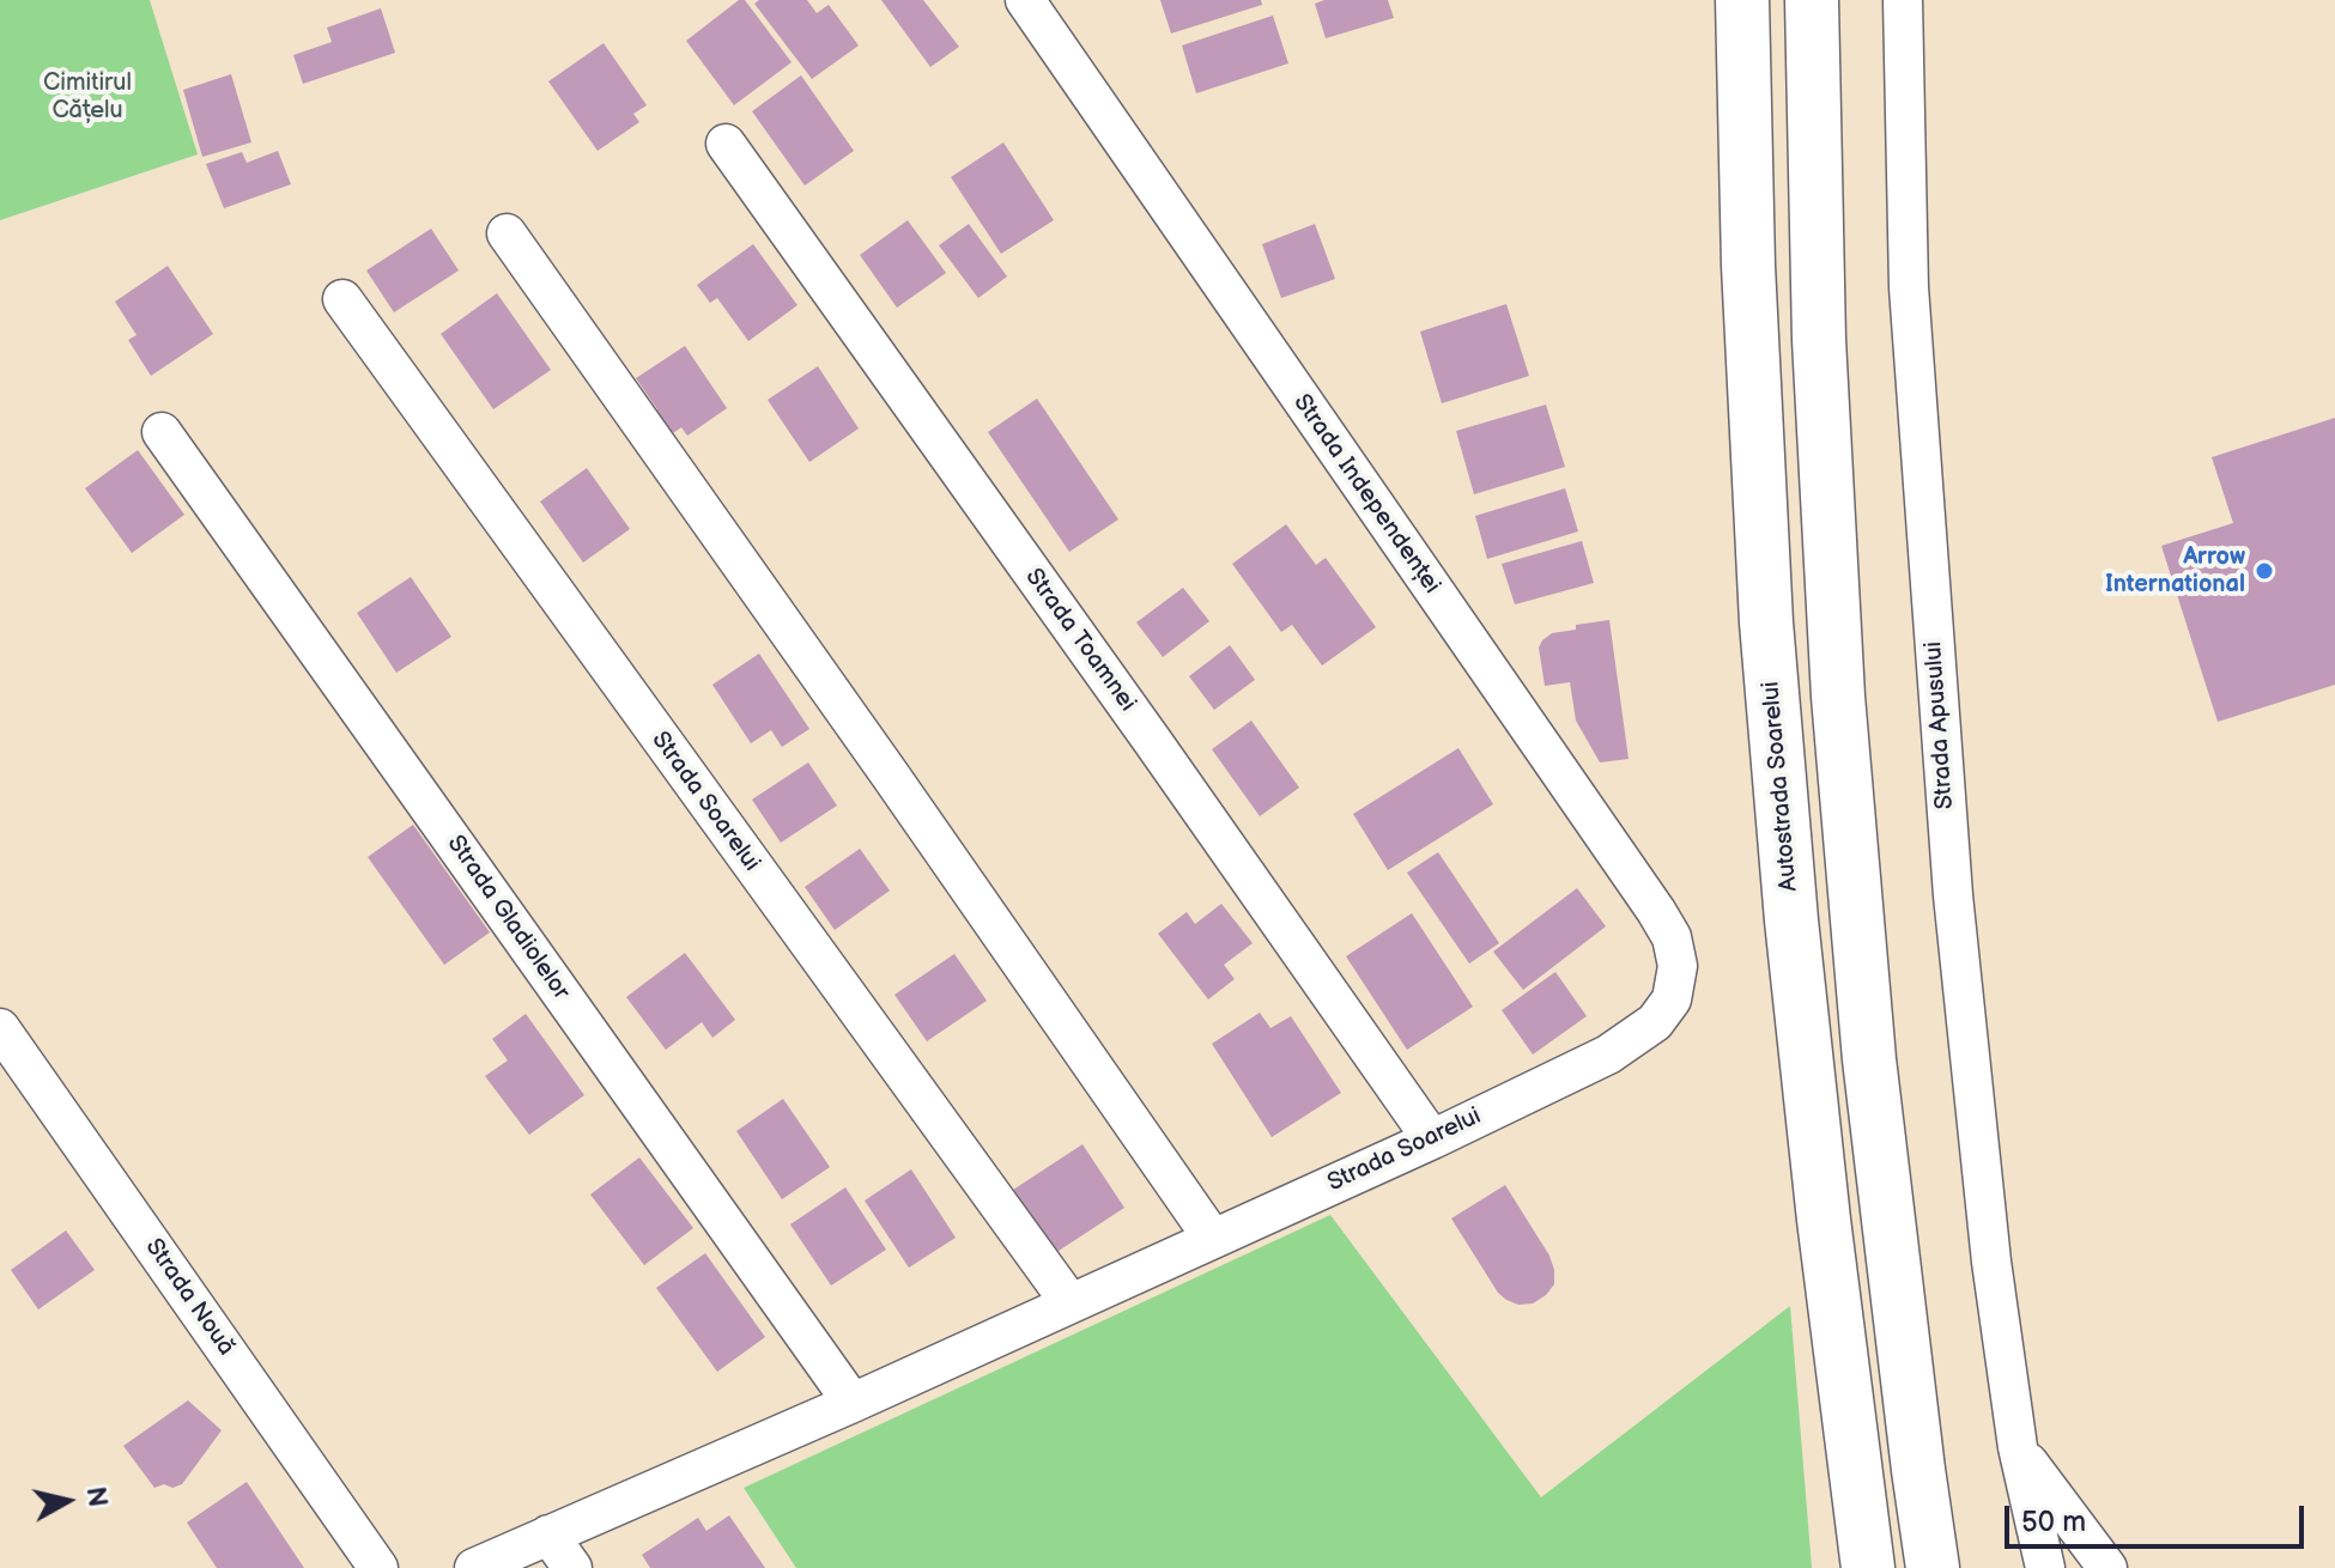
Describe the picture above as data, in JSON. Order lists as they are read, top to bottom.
{
  "streets": {
    "highway": ["Autostrada Soarelui"],
    "street": [
      "Strada Independenței",
      "Strada Toamnei",
      "Strada Apusului",
      "Strada Soarelui",
      "Strada Gladiolelor",
      "Strada Nouă"
    ]
  },
  "crossings": [
    ["Strada Independenței", "Strada Soarelui"],
    ["Strada Toamnei", "Strada Soarelui"],
    ["Strada Soarelui", "Strada Gladiolelor"]
  ],
  "parks": ["Cimitirul Cățelu"],
  "places": ["Arrow International"],
  "scale_bar": "50 m",
  "north": "right"
}
